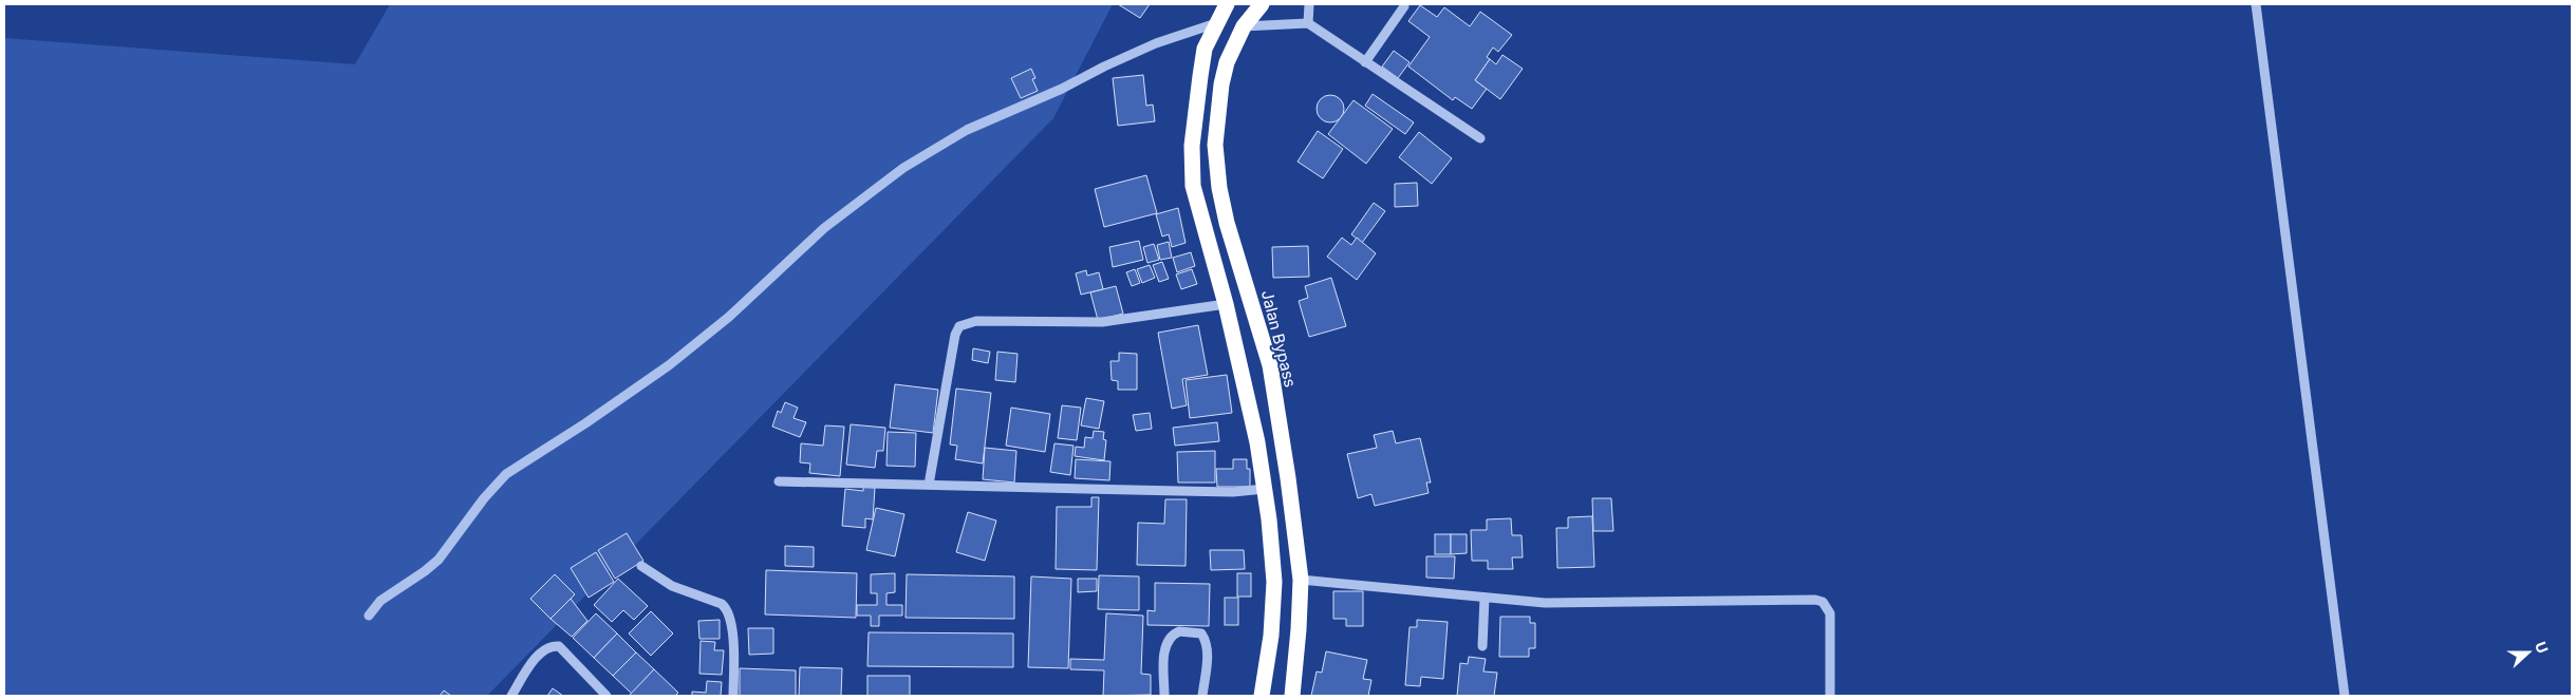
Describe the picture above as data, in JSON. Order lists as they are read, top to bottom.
{
  "streets": {
    "highway": ["Jalan Bypass"]
  },
  "north": "right"
}
